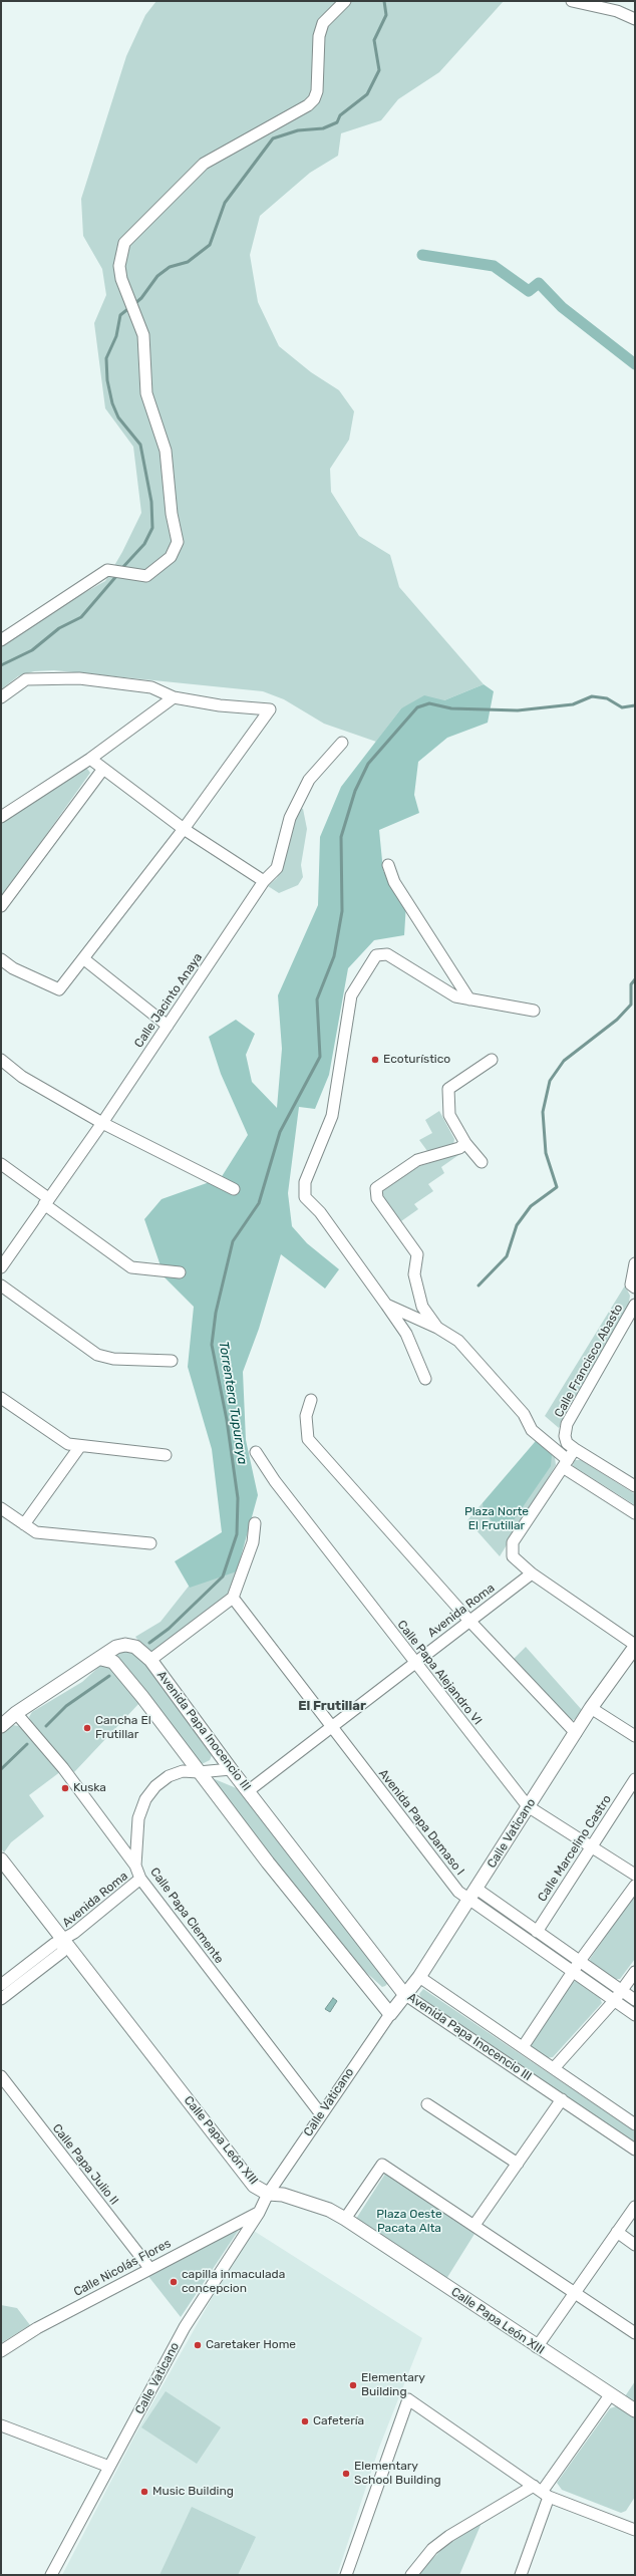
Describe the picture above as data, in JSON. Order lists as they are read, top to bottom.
{
  "streets": {
    "street": [
      "Calle Jacinto Anaya",
      "Calle Francisco Abasto",
      "Avenida Roma",
      "Calle Papa Alejandro VI",
      "Avenida Papa Inocencio III",
      "Avenida Papa Damaso I",
      "Calle Vaticano",
      "Calle Marcelino Castro",
      "Calle Papa Clemente",
      "Calle Papa León XIII",
      "Calle Papa Julio II",
      "Calle Nicolás Flores"
    ]
  },
  "crossings": [
    ["Avenida Roma", "Calle Papa Alejandro VI"],
    ["Avenida Roma", "Avenida Papa Inocencio III"],
    ["Avenida Roma", "Avenida Papa Damaso I"],
    ["Avenida Roma", "Calle Papa Clemente"],
    ["Avenida Roma", "Calle Papa León XIII"],
    ["Calle Papa Alejandro VI", "Calle Vaticano"],
    ["Calle Papa Alejandro VI", "Calle Marcelino Castro"],
    ["Avenida Papa Inocencio III", "Calle Vaticano"],
    ["Avenida Papa Damaso I", "Calle Vaticano"],
    ["Calle Vaticano", "Calle Papa Clemente"],
    ["Calle Vaticano", "Calle Papa León XIII"],
    ["Calle Vaticano", "Calle Nicolás Flores"],
    ["Calle Papa Julio II", "Calle Nicolás Flores"]
  ],
  "districts": ["El Frutillar"],
  "water": ["Torrentera Tupuraya"],
  "parks": ["Plaza Norte El Frutillar", "Plaza Oeste Pacata Alta"],
  "places": [
    "Ecoturístico",
    "Cancha El Frutillar",
    "Kuska",
    "capilla inmaculada concepcion",
    "Caretaker Home",
    "Elementary Building",
    "Cafetería",
    "Elementary School Building",
    "Music Building"
  ]
}
